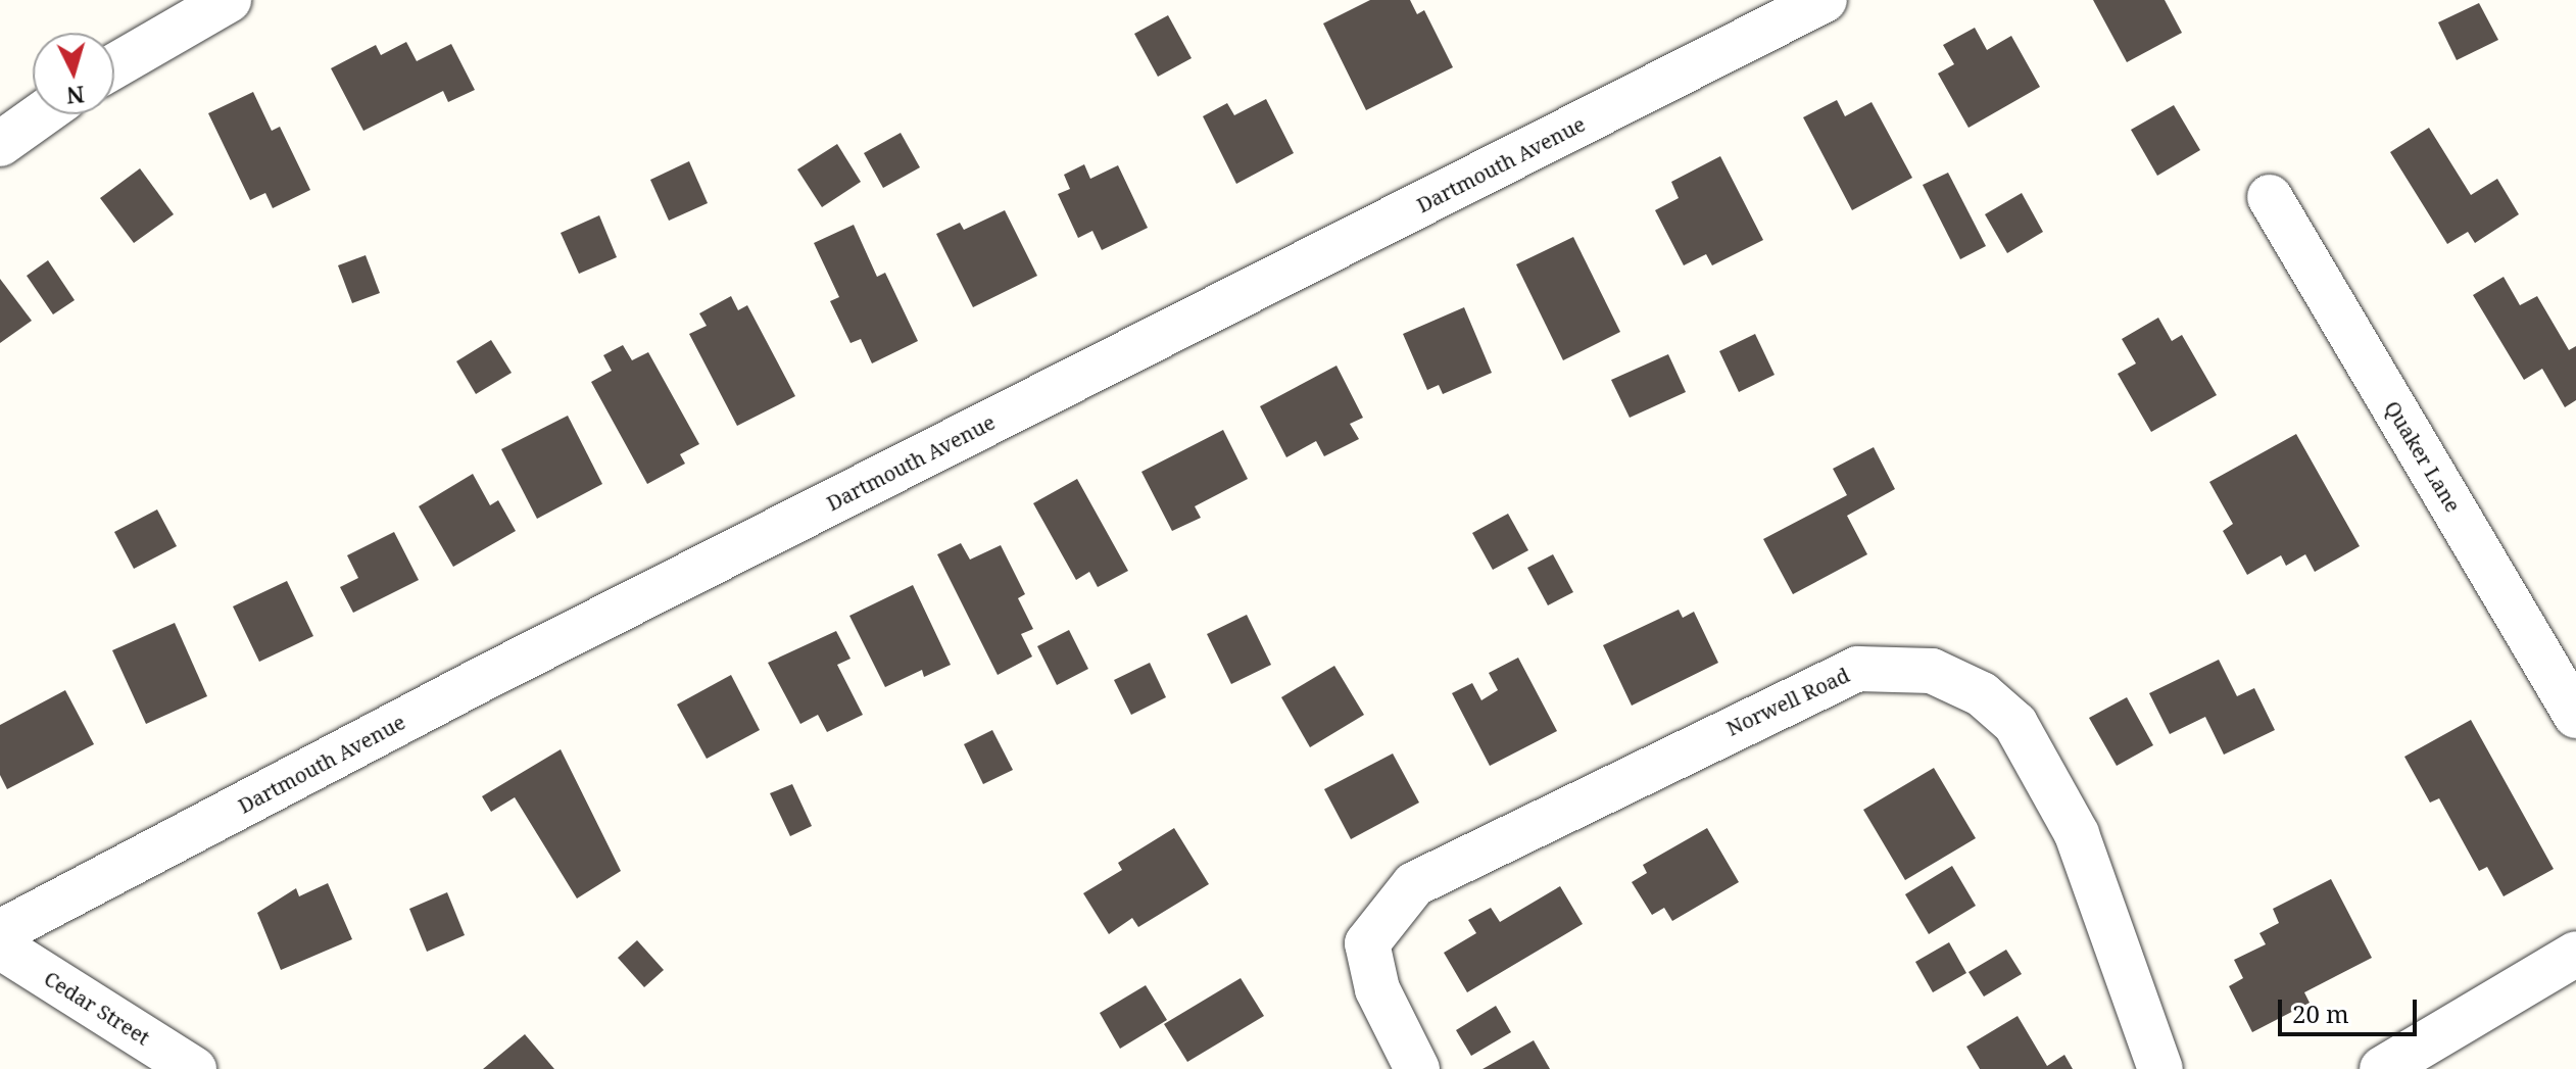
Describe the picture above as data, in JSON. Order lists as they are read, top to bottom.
{
  "streets": {
    "street": [
      "Dartmouth Avenue",
      "Quaker Lane",
      "Norwell Road",
      "Cedar Street"
    ]
  },
  "scale_bar": "20 m",
  "north": "bottom"
}
